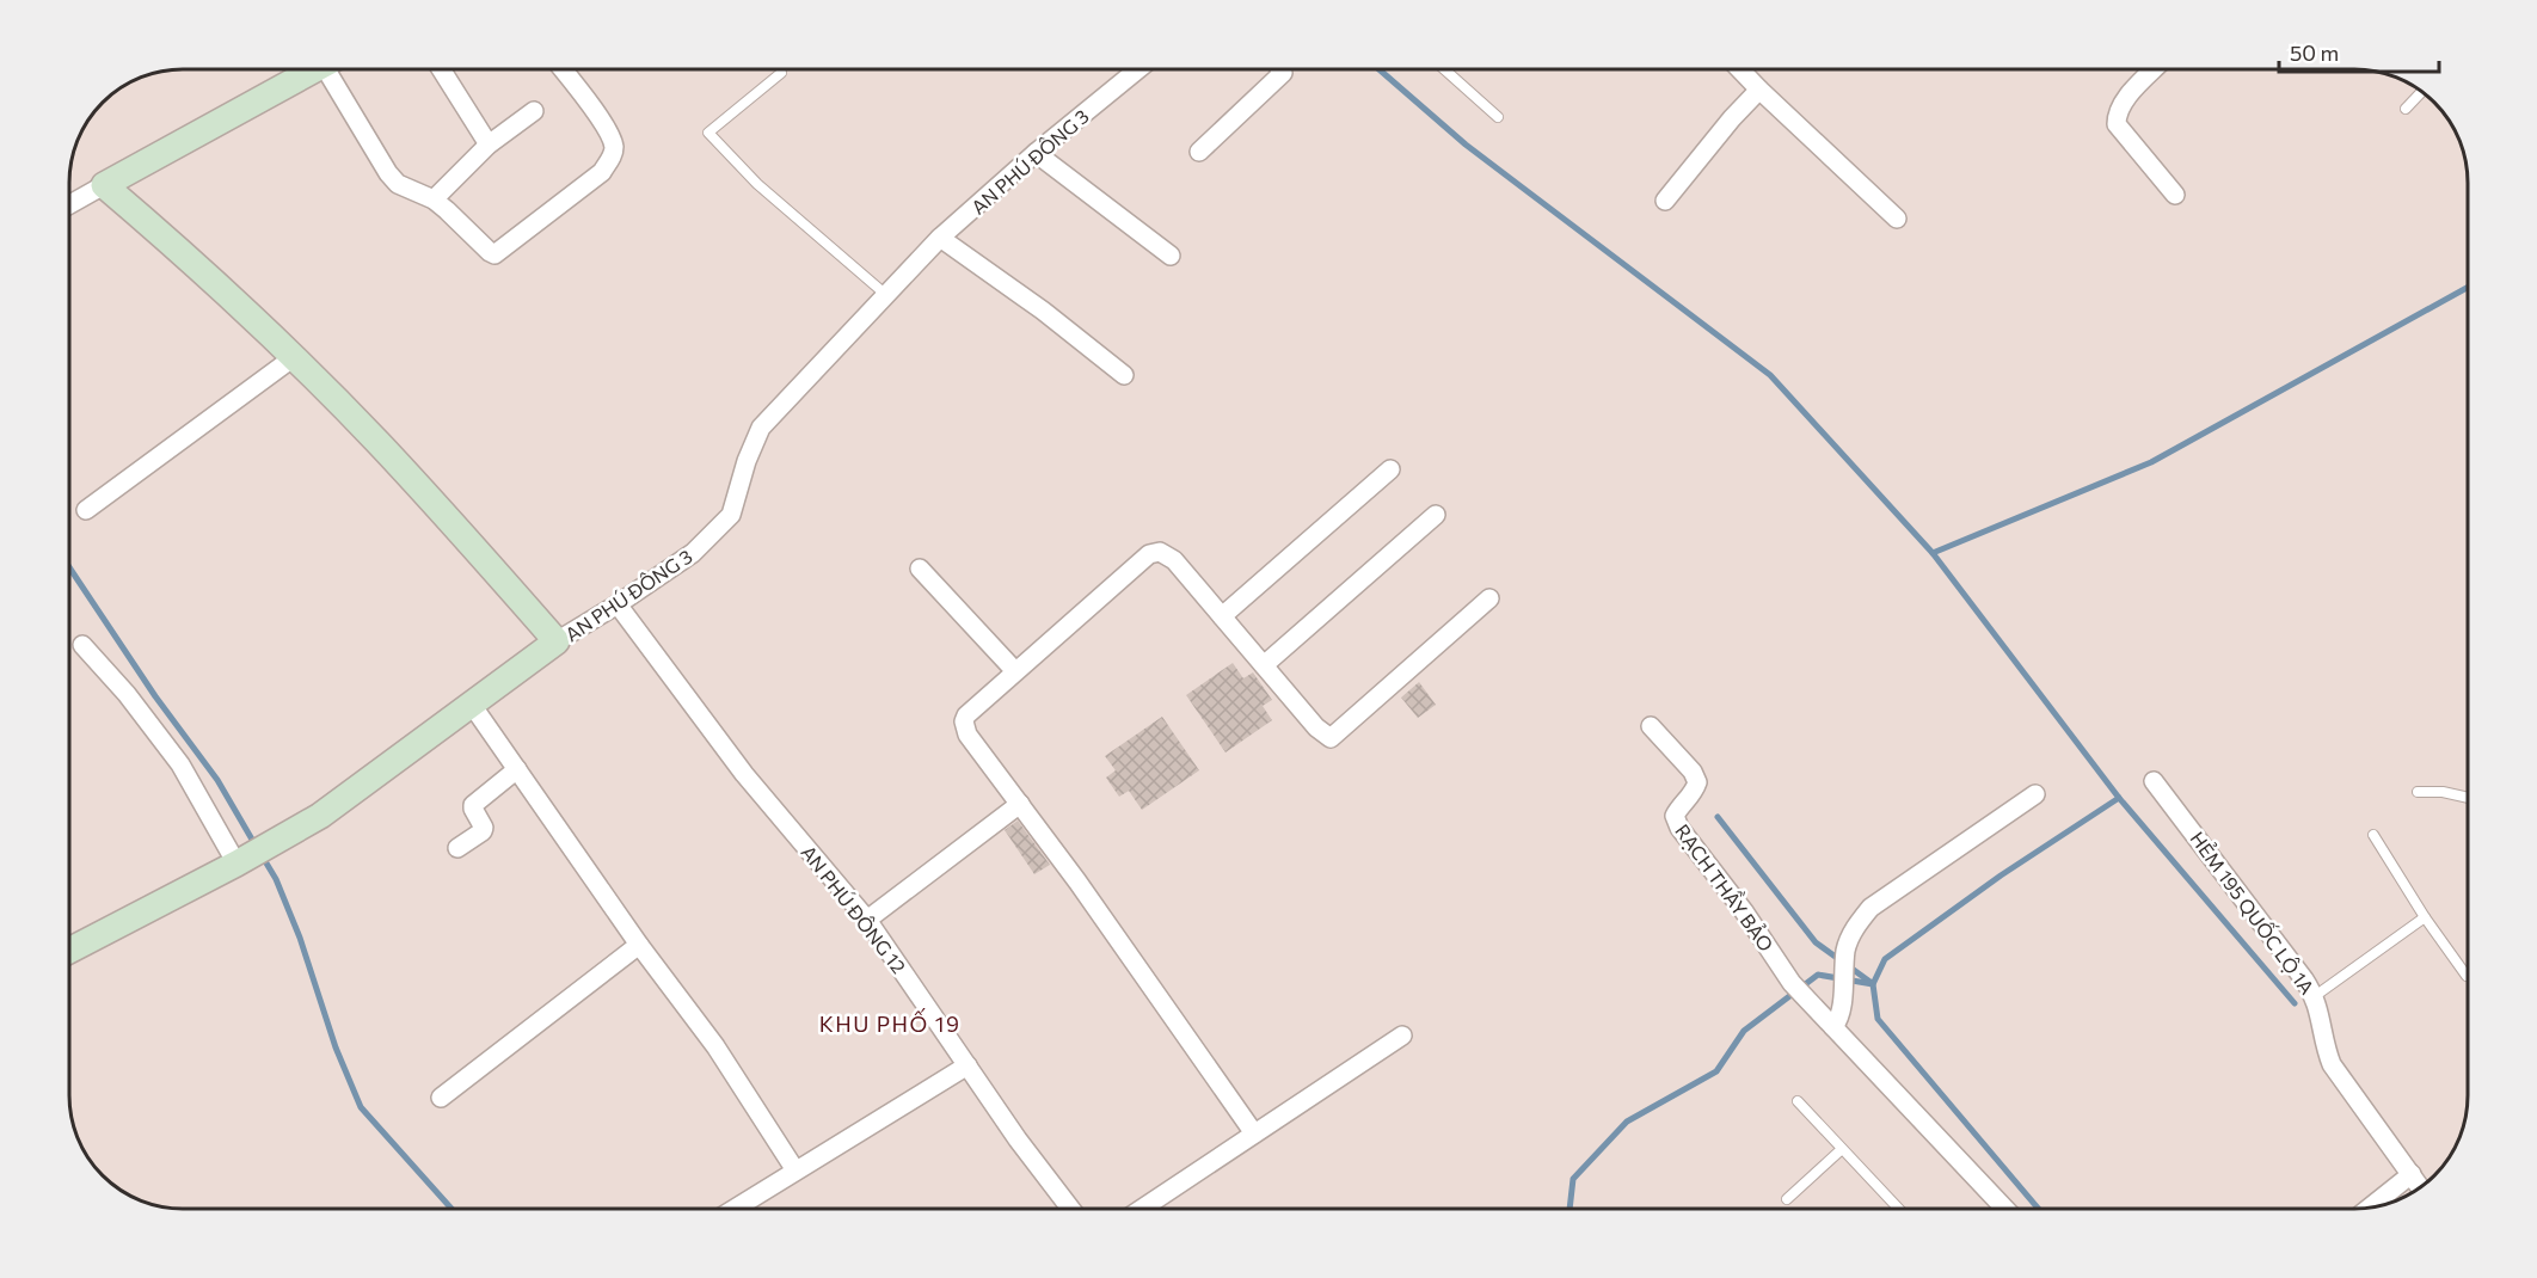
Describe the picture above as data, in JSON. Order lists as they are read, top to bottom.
{
  "streets": {
    "street": [
      "AN PHÚ ĐÔNG 3",
      "RẠCH THẦY BẢO",
      "AN PHÚ ĐÔNG 12",
      "HẺM 195 QUỐC LỘ 1A"
    ]
  },
  "crossings": [
    ["AN PHÚ ĐÔNG 3", "AN PHÚ ĐÔNG 12"]
  ],
  "districts": ["KHU PHỐ 19"],
  "scale_bar": "50 m"
}
